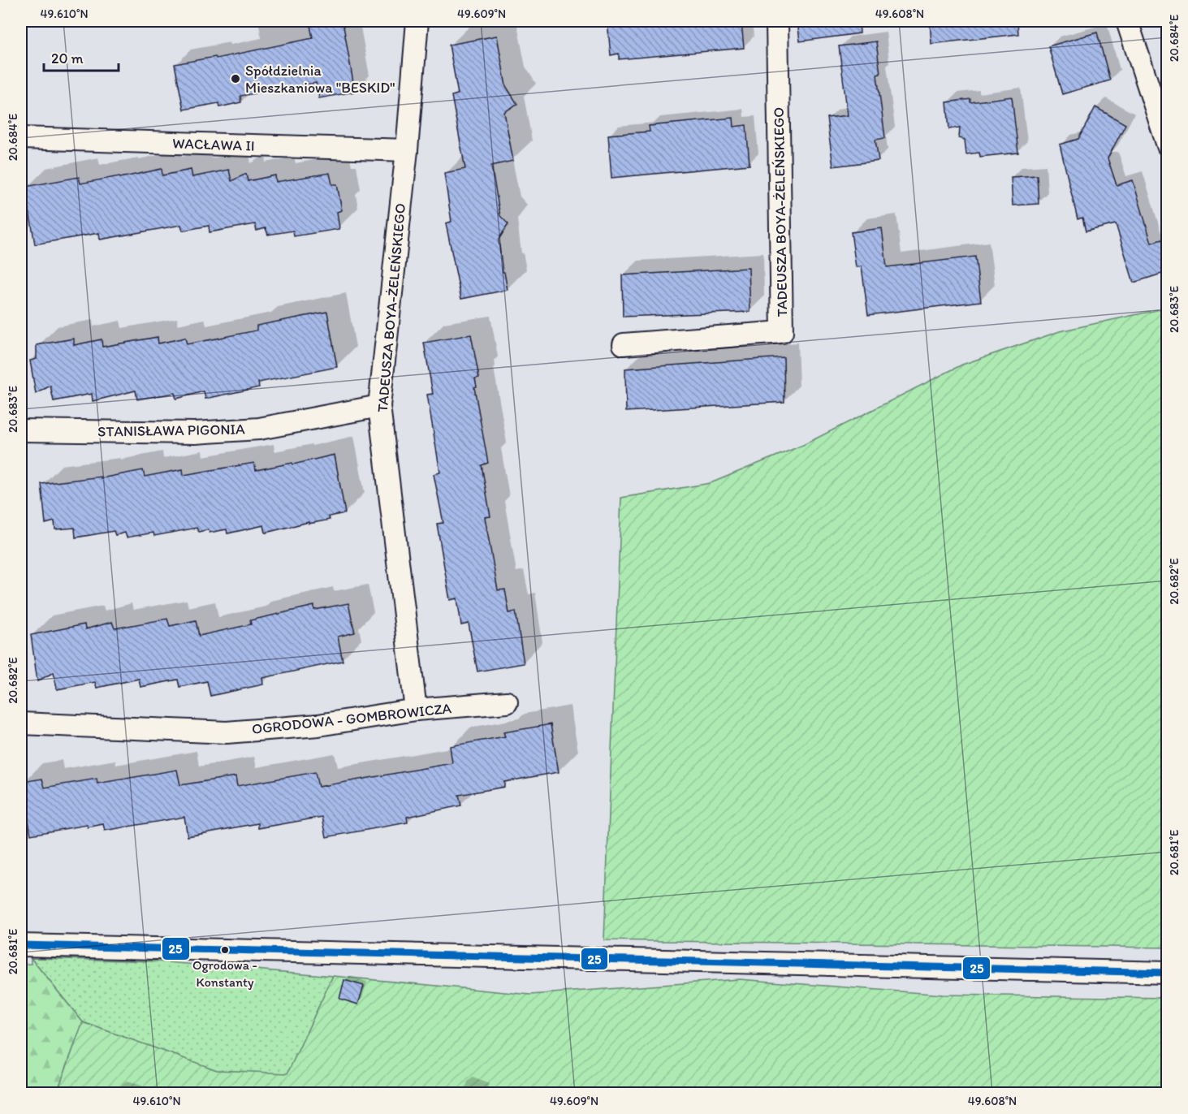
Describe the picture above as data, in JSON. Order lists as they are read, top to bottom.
{
  "streets": {
    "street": [
      "WACŁAWA II",
      "TADEUSZA BOYA-ŻELEŃSKIEGO",
      "STANISŁAWA PIGONIA",
      "OGRODOWA - GOMBROWICZA"
    ]
  },
  "crossings": [
    ["WACŁAWA II", "TADEUSZA BOYA-ŻELEŃSKIEGO"],
    ["TADEUSZA BOYA-ŻELEŃSKIEGO", "STANISŁAWA PIGONIA"],
    ["TADEUSZA BOYA-ŻELEŃSKIEGO", "OGRODOWA - GOMBROWICZA"]
  ],
  "places": ["Spółdzielnia Mieszkaniowa \"BESKID\"", "Ogrodowa - Konstanty"],
  "lines": ["transit line 25"],
  "scale_bar": "20 m",
  "coordinates": [
    "49.610°N",
    "49.609°N",
    "49.608°N",
    "20.684°E",
    "20.683°E",
    "20.682°E",
    "20.681°E"
  ]
}
